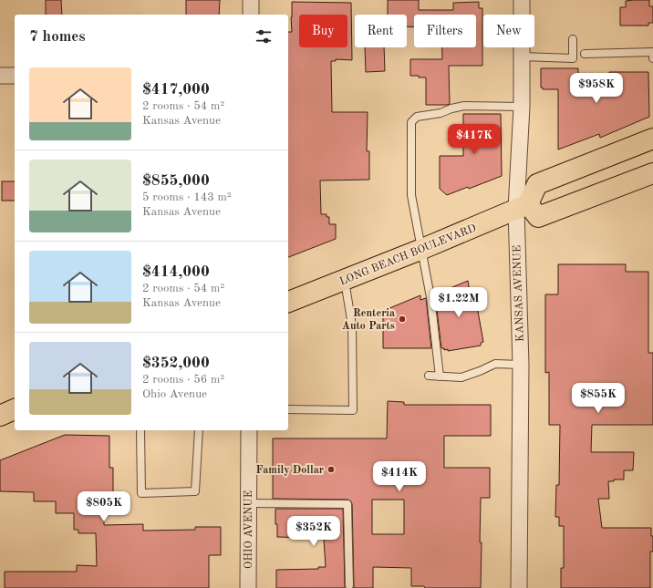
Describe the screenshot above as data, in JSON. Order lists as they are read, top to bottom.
{
  "streets": {
    "main road": ["LONG BEACH BOULEVARD"],
    "street": ["KANSAS AVENUE", "OHIO AVENUE"]
  },
  "crossings": [
    ["LONG BEACH BOULEVARD", "KANSAS AVENUE"]
  ],
  "places": ["Renteria Auto Parts", "Family Dollar"],
  "page": {
    "chip": [
      "Buy",
      "Rent",
      "Filters",
      "New"
    ],
    "heading": "7 homes",
    "list": [
      {
        "name": "$417,000",
        "note": "2 rooms · 54 m² · Kansas Avenue"
      },
      {
        "name": "$855,000",
        "note": "5 rooms · 143 m² · Kansas Avenue"
      },
      {
        "name": "$414,000",
        "note": "2 rooms · 54 m² · Kansas Avenue"
      },
      {
        "name": "$352,000",
        "note": "2 rooms · 56 m² · Ohio Avenue"
      }
    ],
    "price": [
      "$958K",
      "$417K",
      "$1.22M",
      "$855K",
      "$414K",
      "$805K",
      "$352K"
    ]
  }
}
